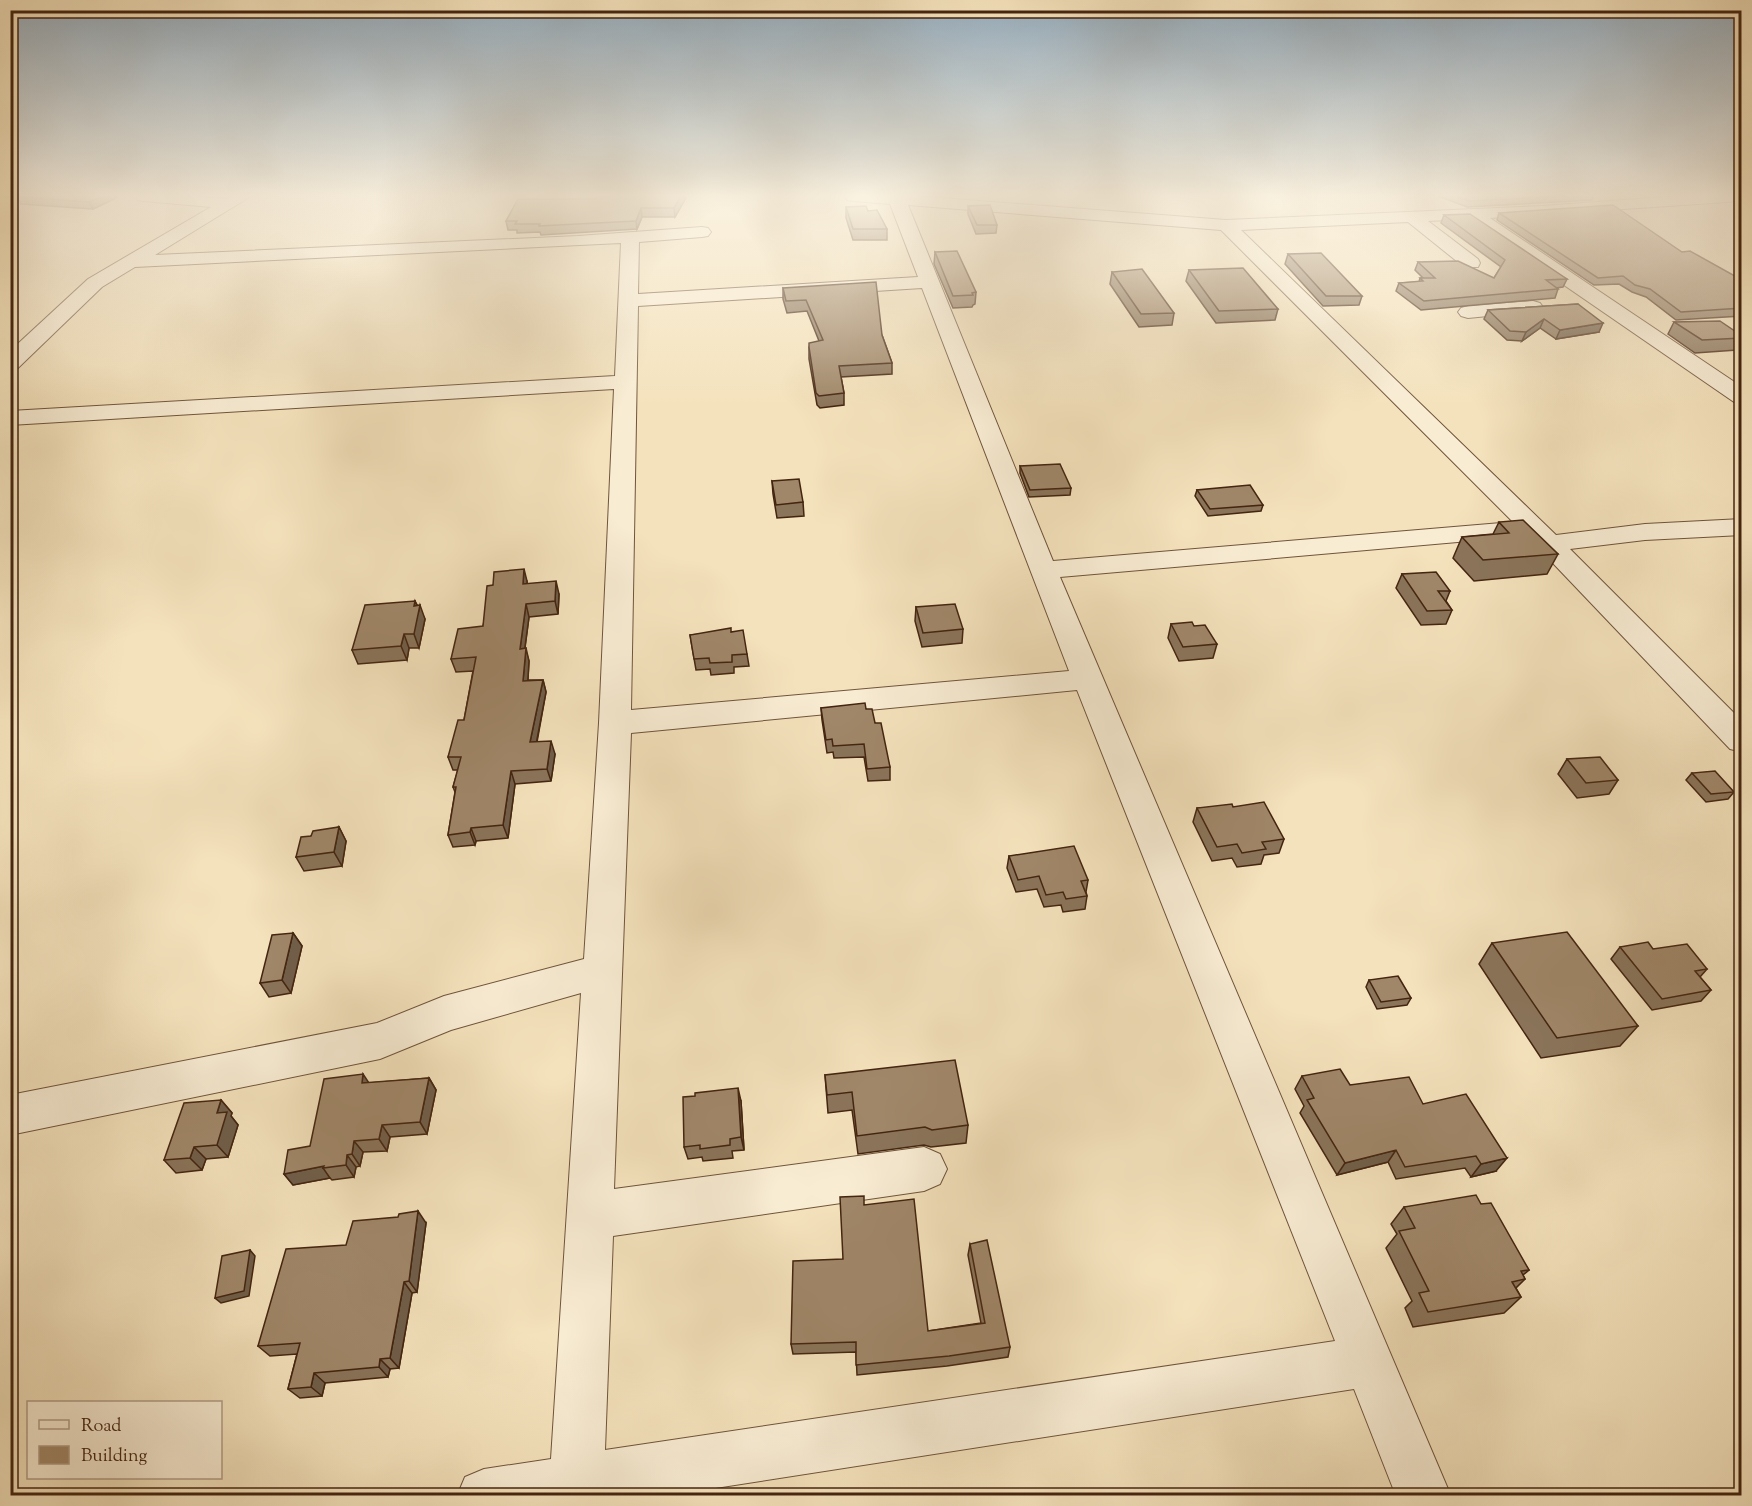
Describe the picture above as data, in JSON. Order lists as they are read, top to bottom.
{
  "legend": ["Road", "Building"]
}
